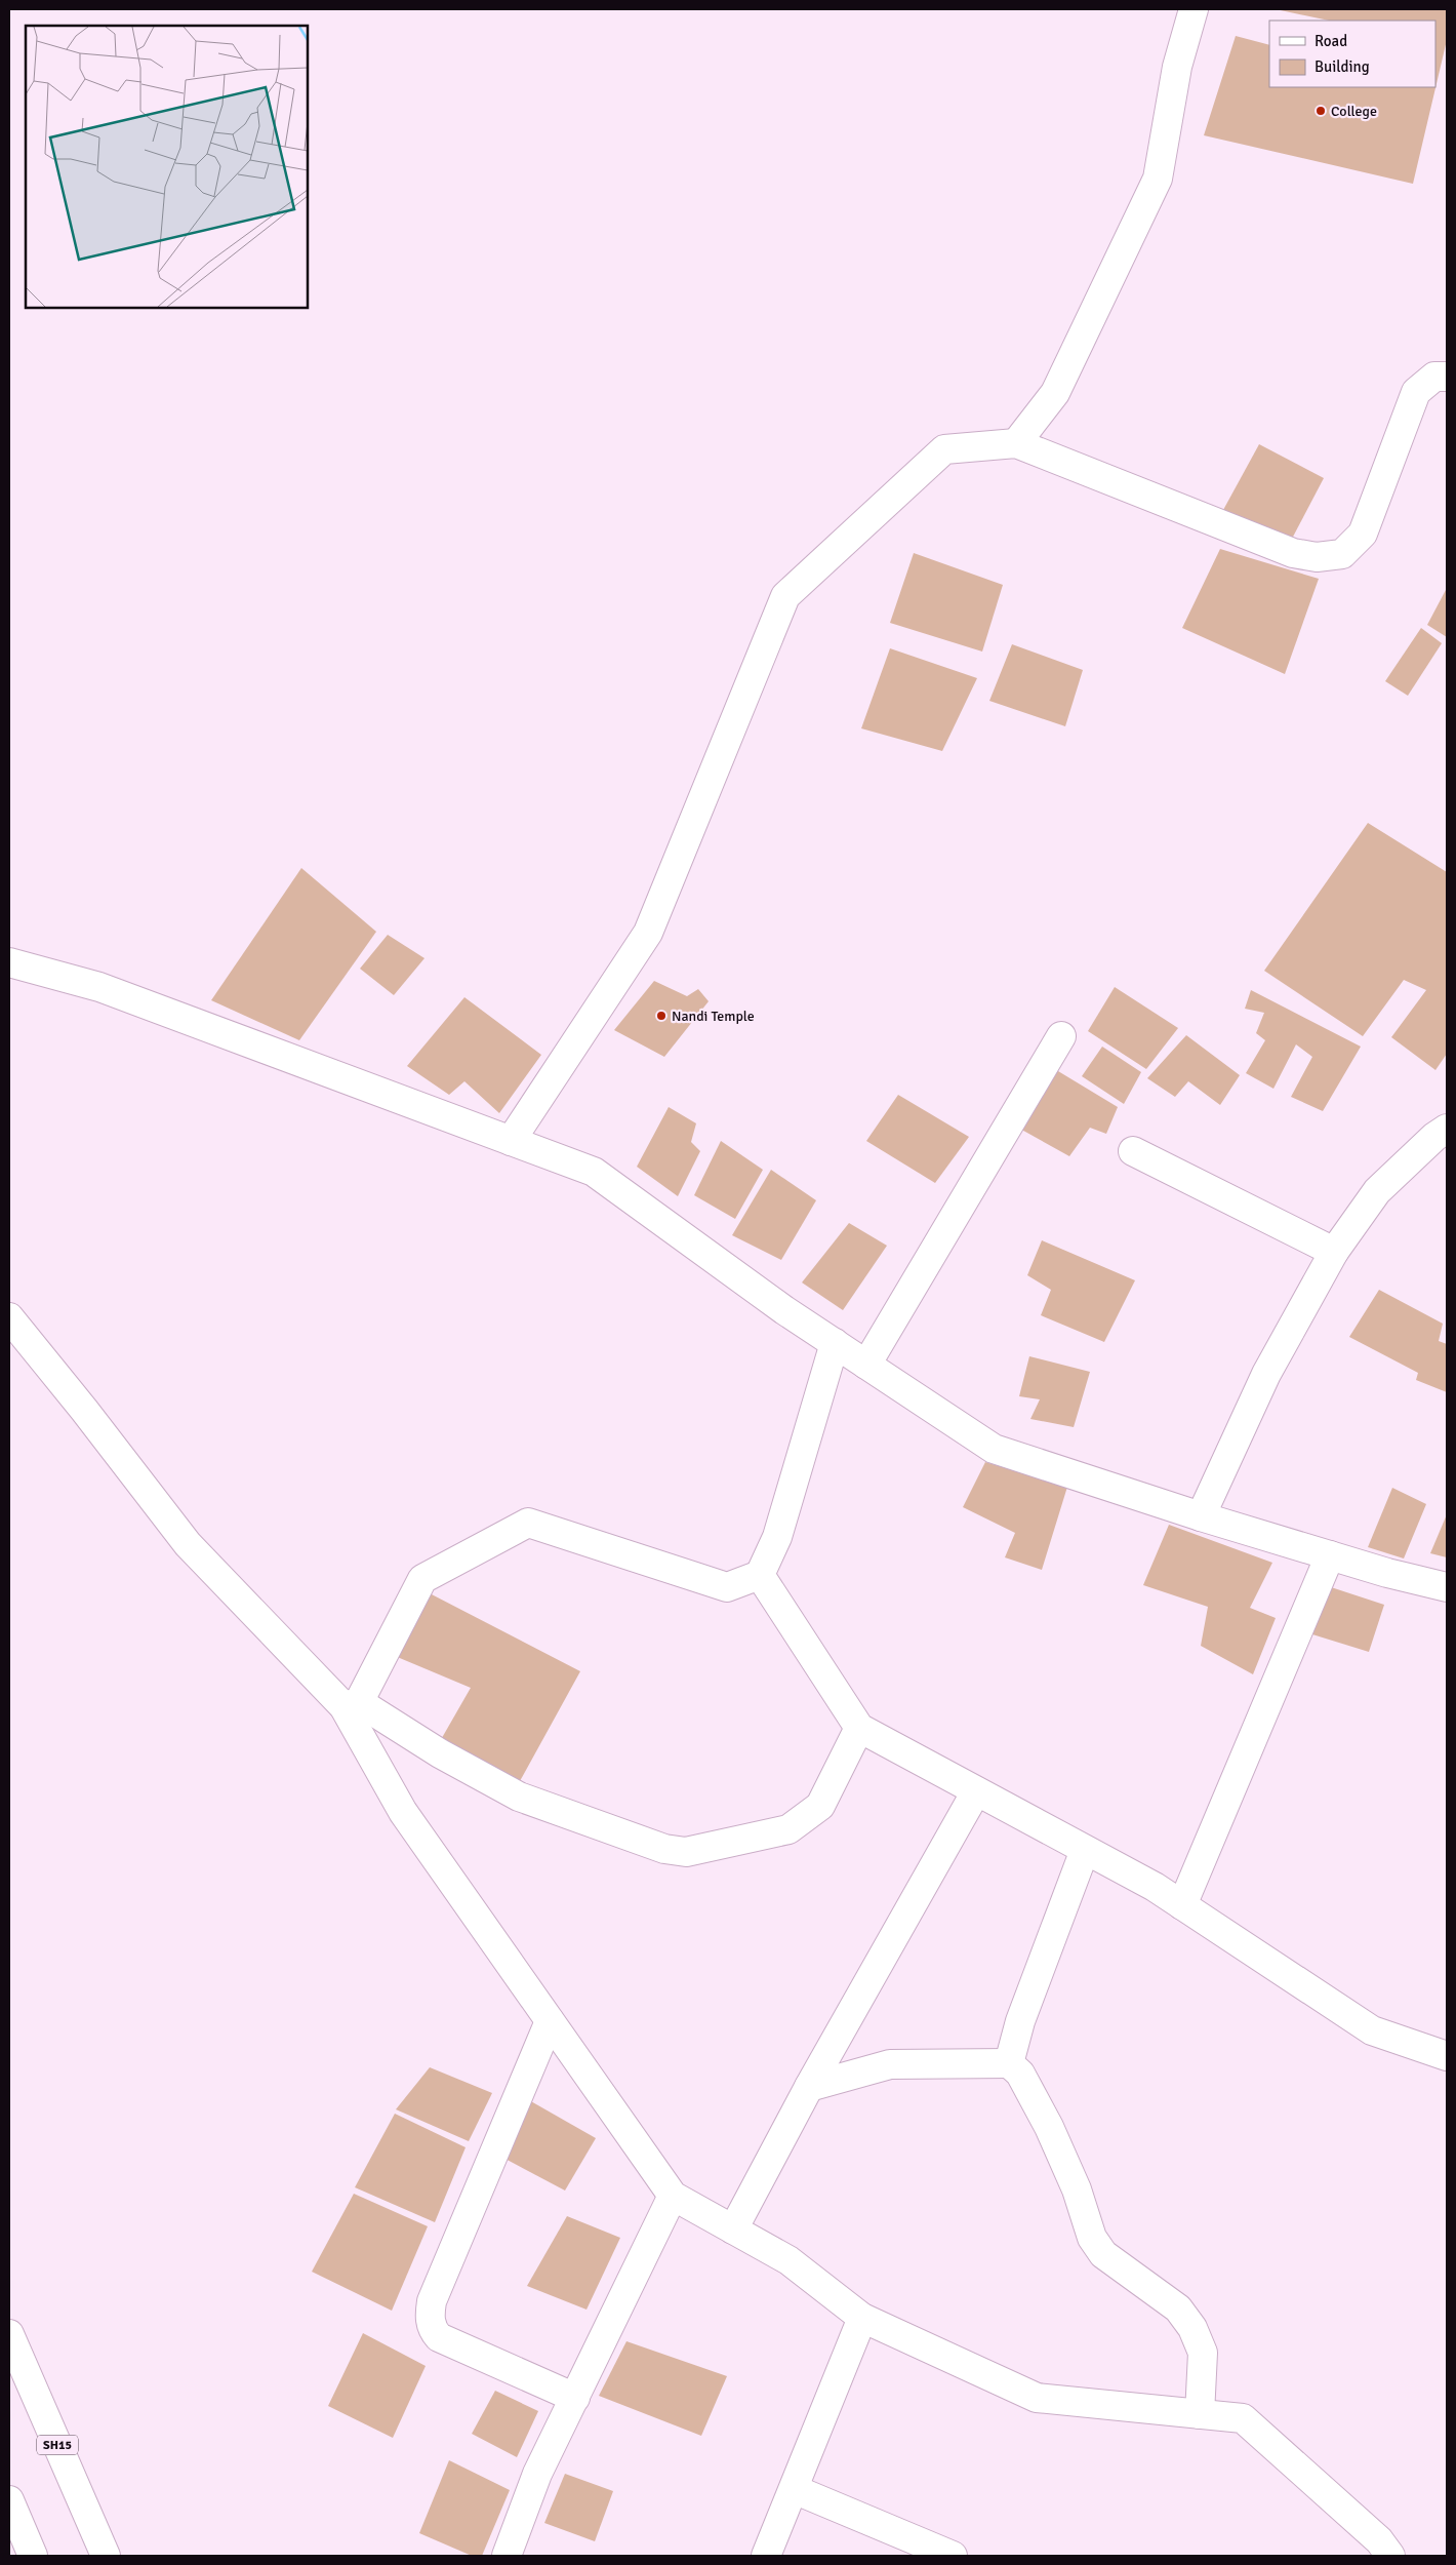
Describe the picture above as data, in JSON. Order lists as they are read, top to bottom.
{
  "streets": {
    "street": ["SH15"]
  },
  "places": ["College", "Nandi Temple"],
  "legend": ["Road", "Building"]
}
